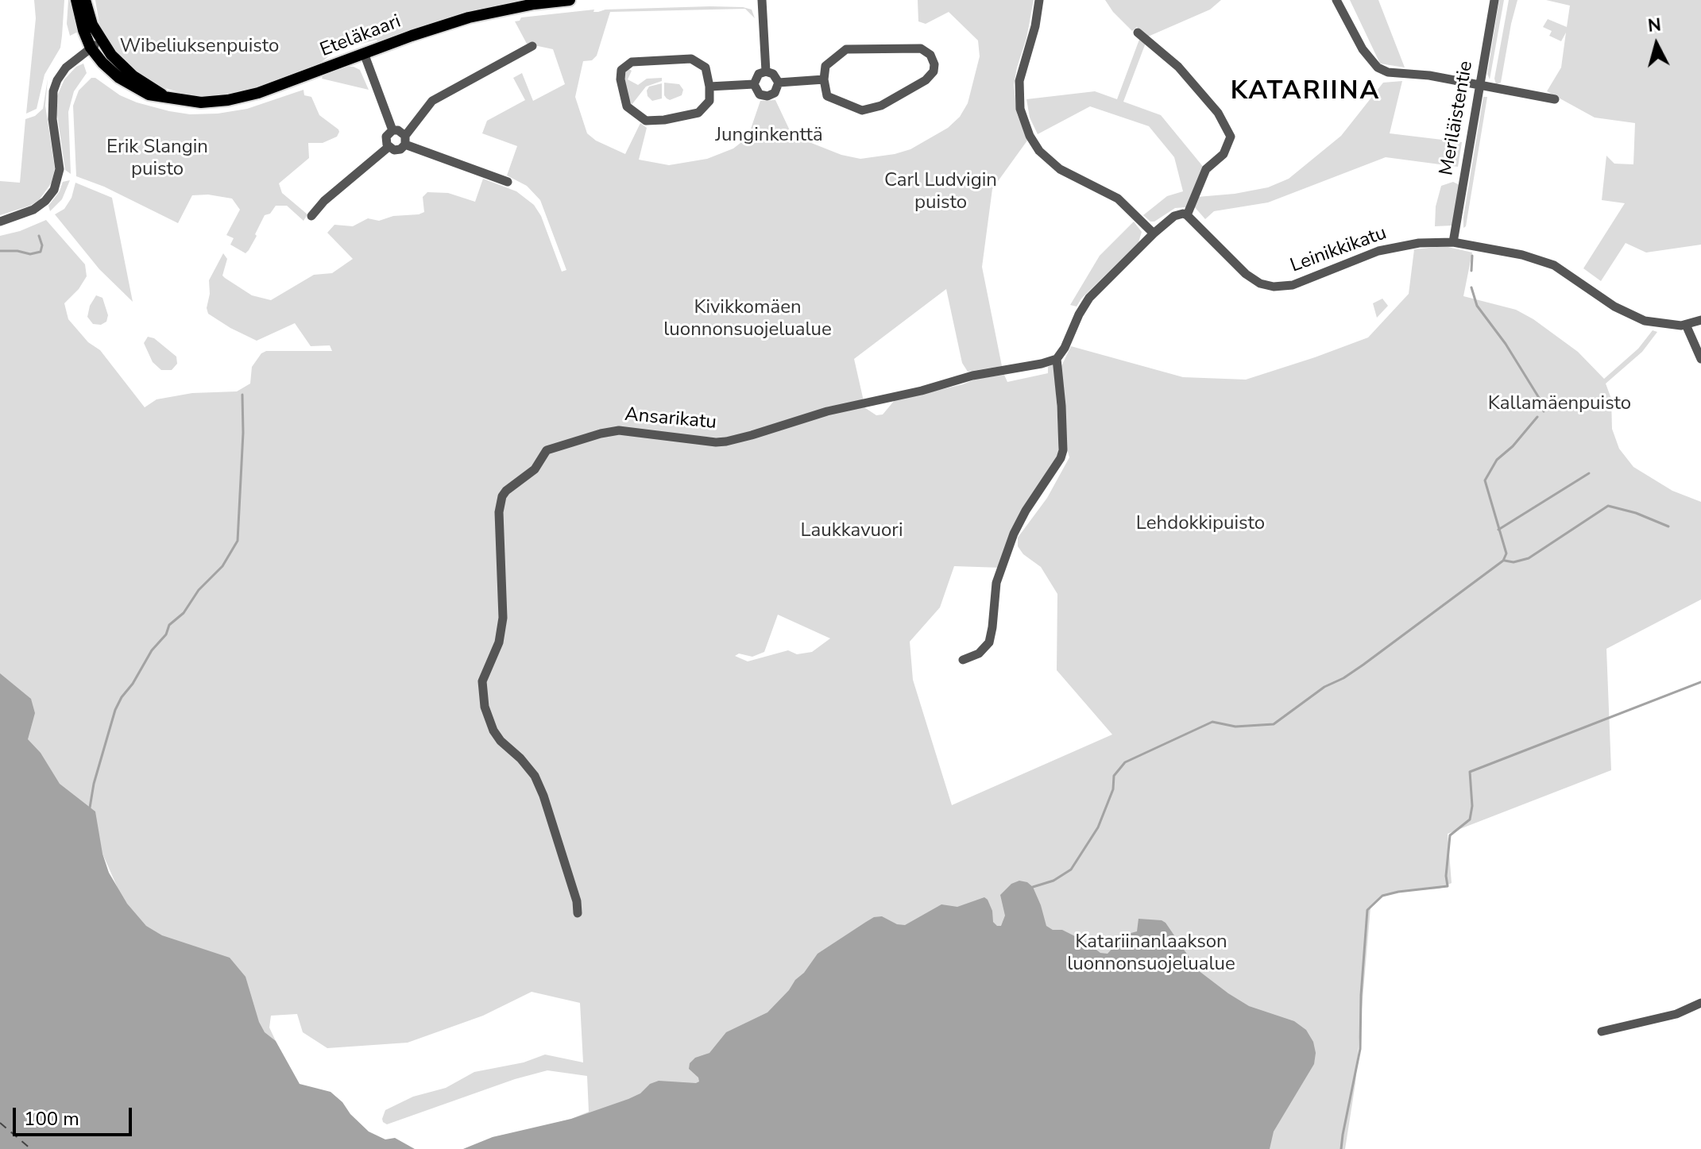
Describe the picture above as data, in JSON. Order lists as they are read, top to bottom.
{
  "streets": {
    "main road": ["Eteläkaari"],
    "street": ["Meriläistentie", "Leinikkikatu", "Ansarikatu"]
  },
  "crossings": [
    ["Meriläistentie", "Leinikkikatu"]
  ],
  "districts": ["KATARIINA"],
  "parks": [
    "Wibeliuksenpuisto",
    "Junginkenttä",
    "Erik Slangin puisto",
    "Carl Ludvigin puisto",
    "Kivikkomäen luonnonsuojelualue",
    "Kallamäenpuisto",
    "Lehdokkipuisto",
    "Laukkavuori",
    "Katariinanlaakson luonnonsuojelualue"
  ],
  "scale_bar": "100 m",
  "north": "top"
}
